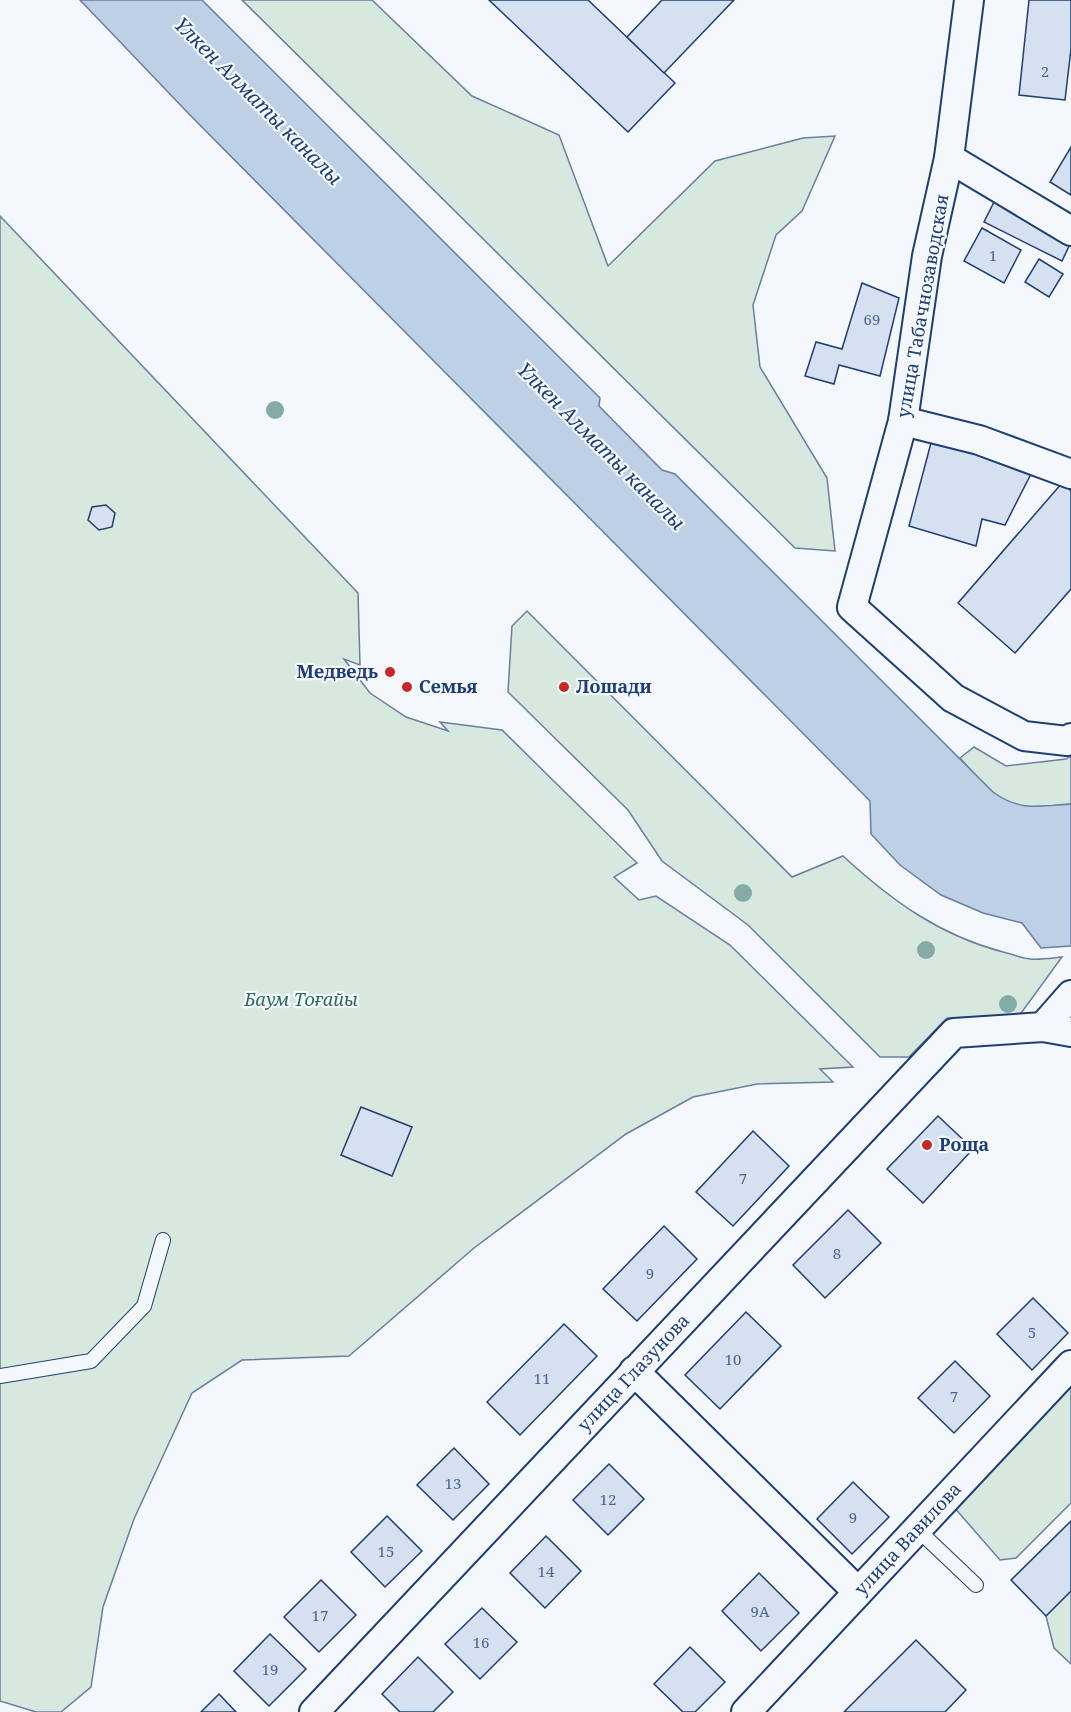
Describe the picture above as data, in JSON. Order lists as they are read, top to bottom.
{
  "streets": {
    "street": ["улица Табачнозаводская", "улица Глазунова", "улица Вавилова"]
  },
  "water": ["Үлкен Алматы каналы"],
  "parks": ["Баум Тоғайы"],
  "places": [
    "Медведь",
    "Семья",
    "Лошади",
    "Роща"
  ],
  "house_numbers": [
    "2",
    "1",
    "69",
    "7",
    "8",
    "9",
    "5",
    "10",
    "11",
    "7",
    "13",
    "12",
    "9",
    "15",
    "14",
    "9А",
    "17",
    "16",
    "19"
  ]
}
